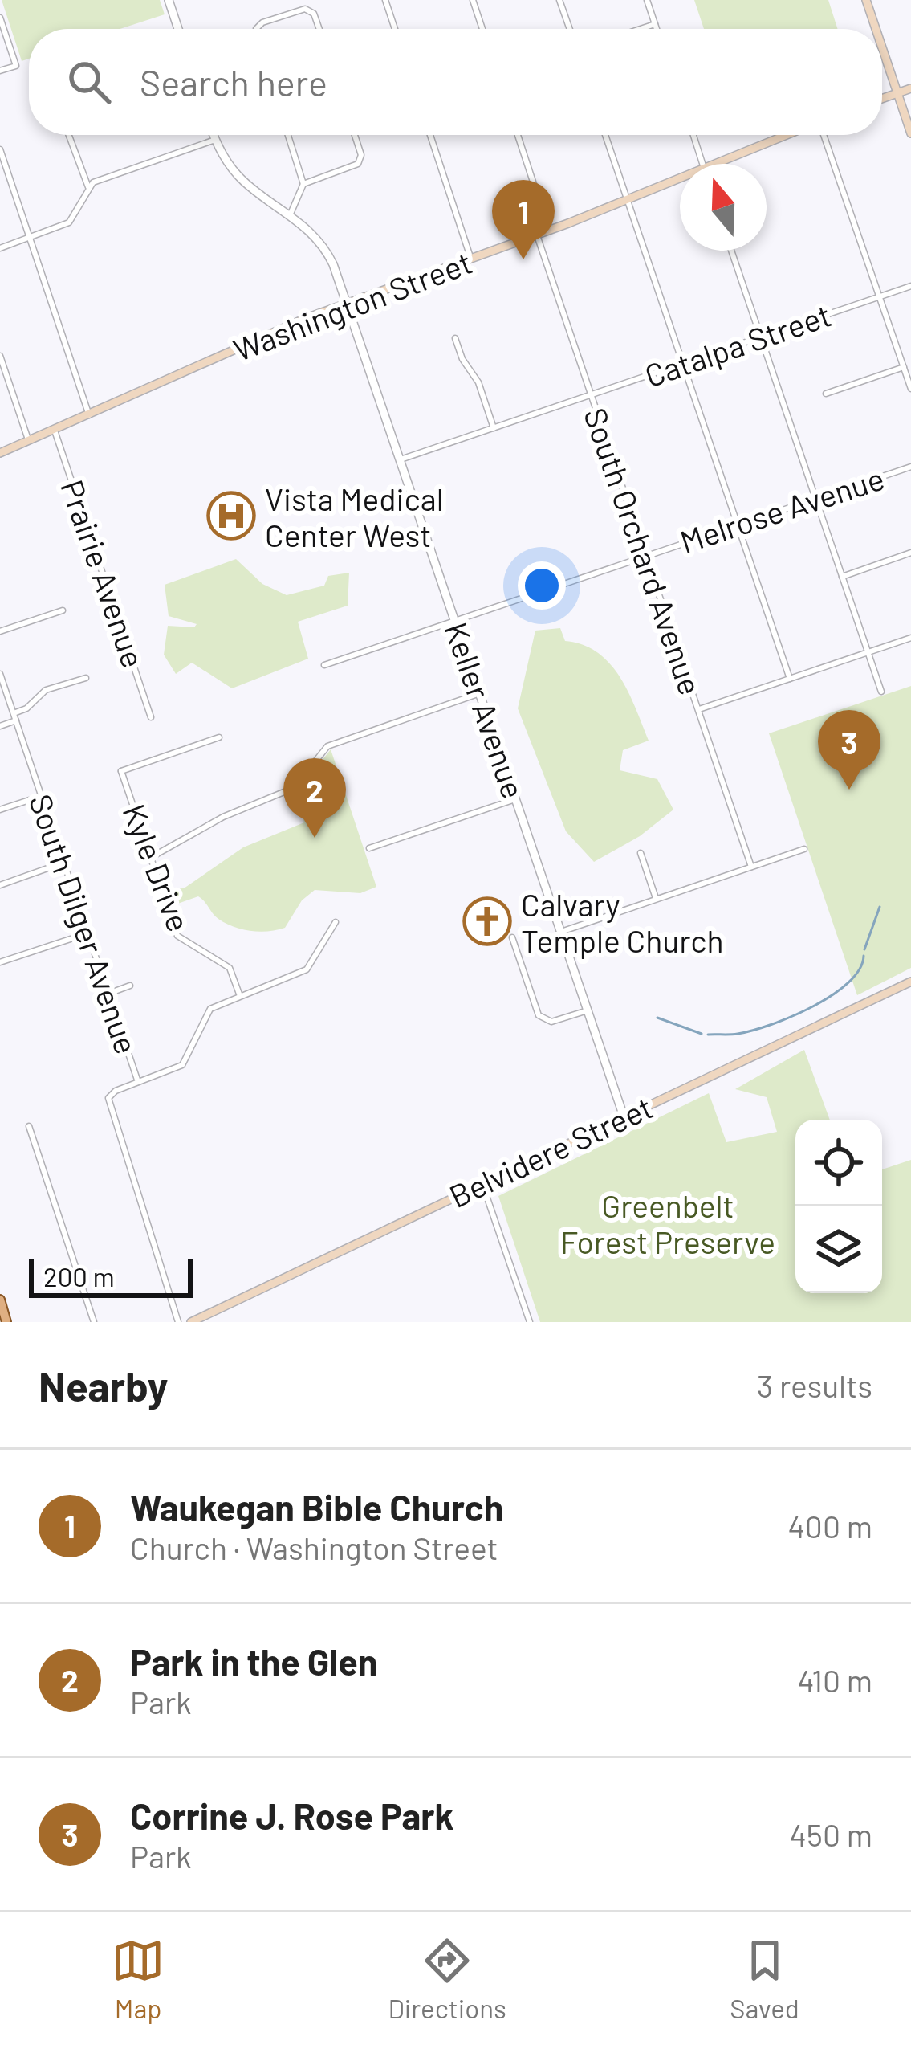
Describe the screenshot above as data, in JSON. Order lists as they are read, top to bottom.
{
  "streets": {
    "main road": ["Washington Street", "Belvidere Street"],
    "street": [
      "Catalpa Street",
      "Melrose Avenue",
      "South Orchard Avenue",
      "Prairie Avenue",
      "Keller Avenue",
      "Kyle Drive",
      "South Dilger Avenue"
    ]
  },
  "crossings": [
    ["Washington Street", "South Orchard Avenue"],
    ["Washington Street", "Prairie Avenue"],
    ["Washington Street", "Keller Avenue"],
    ["Catalpa Street", "South Orchard Avenue"],
    ["Catalpa Street", "Keller Avenue"],
    ["Melrose Avenue", "South Orchard Avenue"],
    ["Melrose Avenue", "Keller Avenue"],
    ["Keller Avenue", "Belvidere Street"]
  ],
  "parks": ["Greenbelt Forest Preserve"],
  "places": {
    "hospital": ["Vista Medical Center West"],
    "church": ["Calvary Temple Church"]
  },
  "scale_bar": "200 m",
  "north": "top",
  "page": {
    "search": "Search here",
    "pins": ["1", "3", "2"],
    "scale": "200 m",
    "heading": ["Nearby", "3 results"],
    "list": [
      {
        "mark": "1",
        "name": "Waukegan Bible Church",
        "note": "Church · Washington Street",
        "value": "400 m"
      },
      {
        "mark": "2",
        "name": "Park in the Glen",
        "note": "Park",
        "value": "410 m"
      },
      {
        "mark": "3",
        "name": "Corrine J. Rose Park",
        "note": "Park",
        "value": "450 m"
      }
    ],
    "nav": ["Map", "Directions", "Saved"]
  }
}
